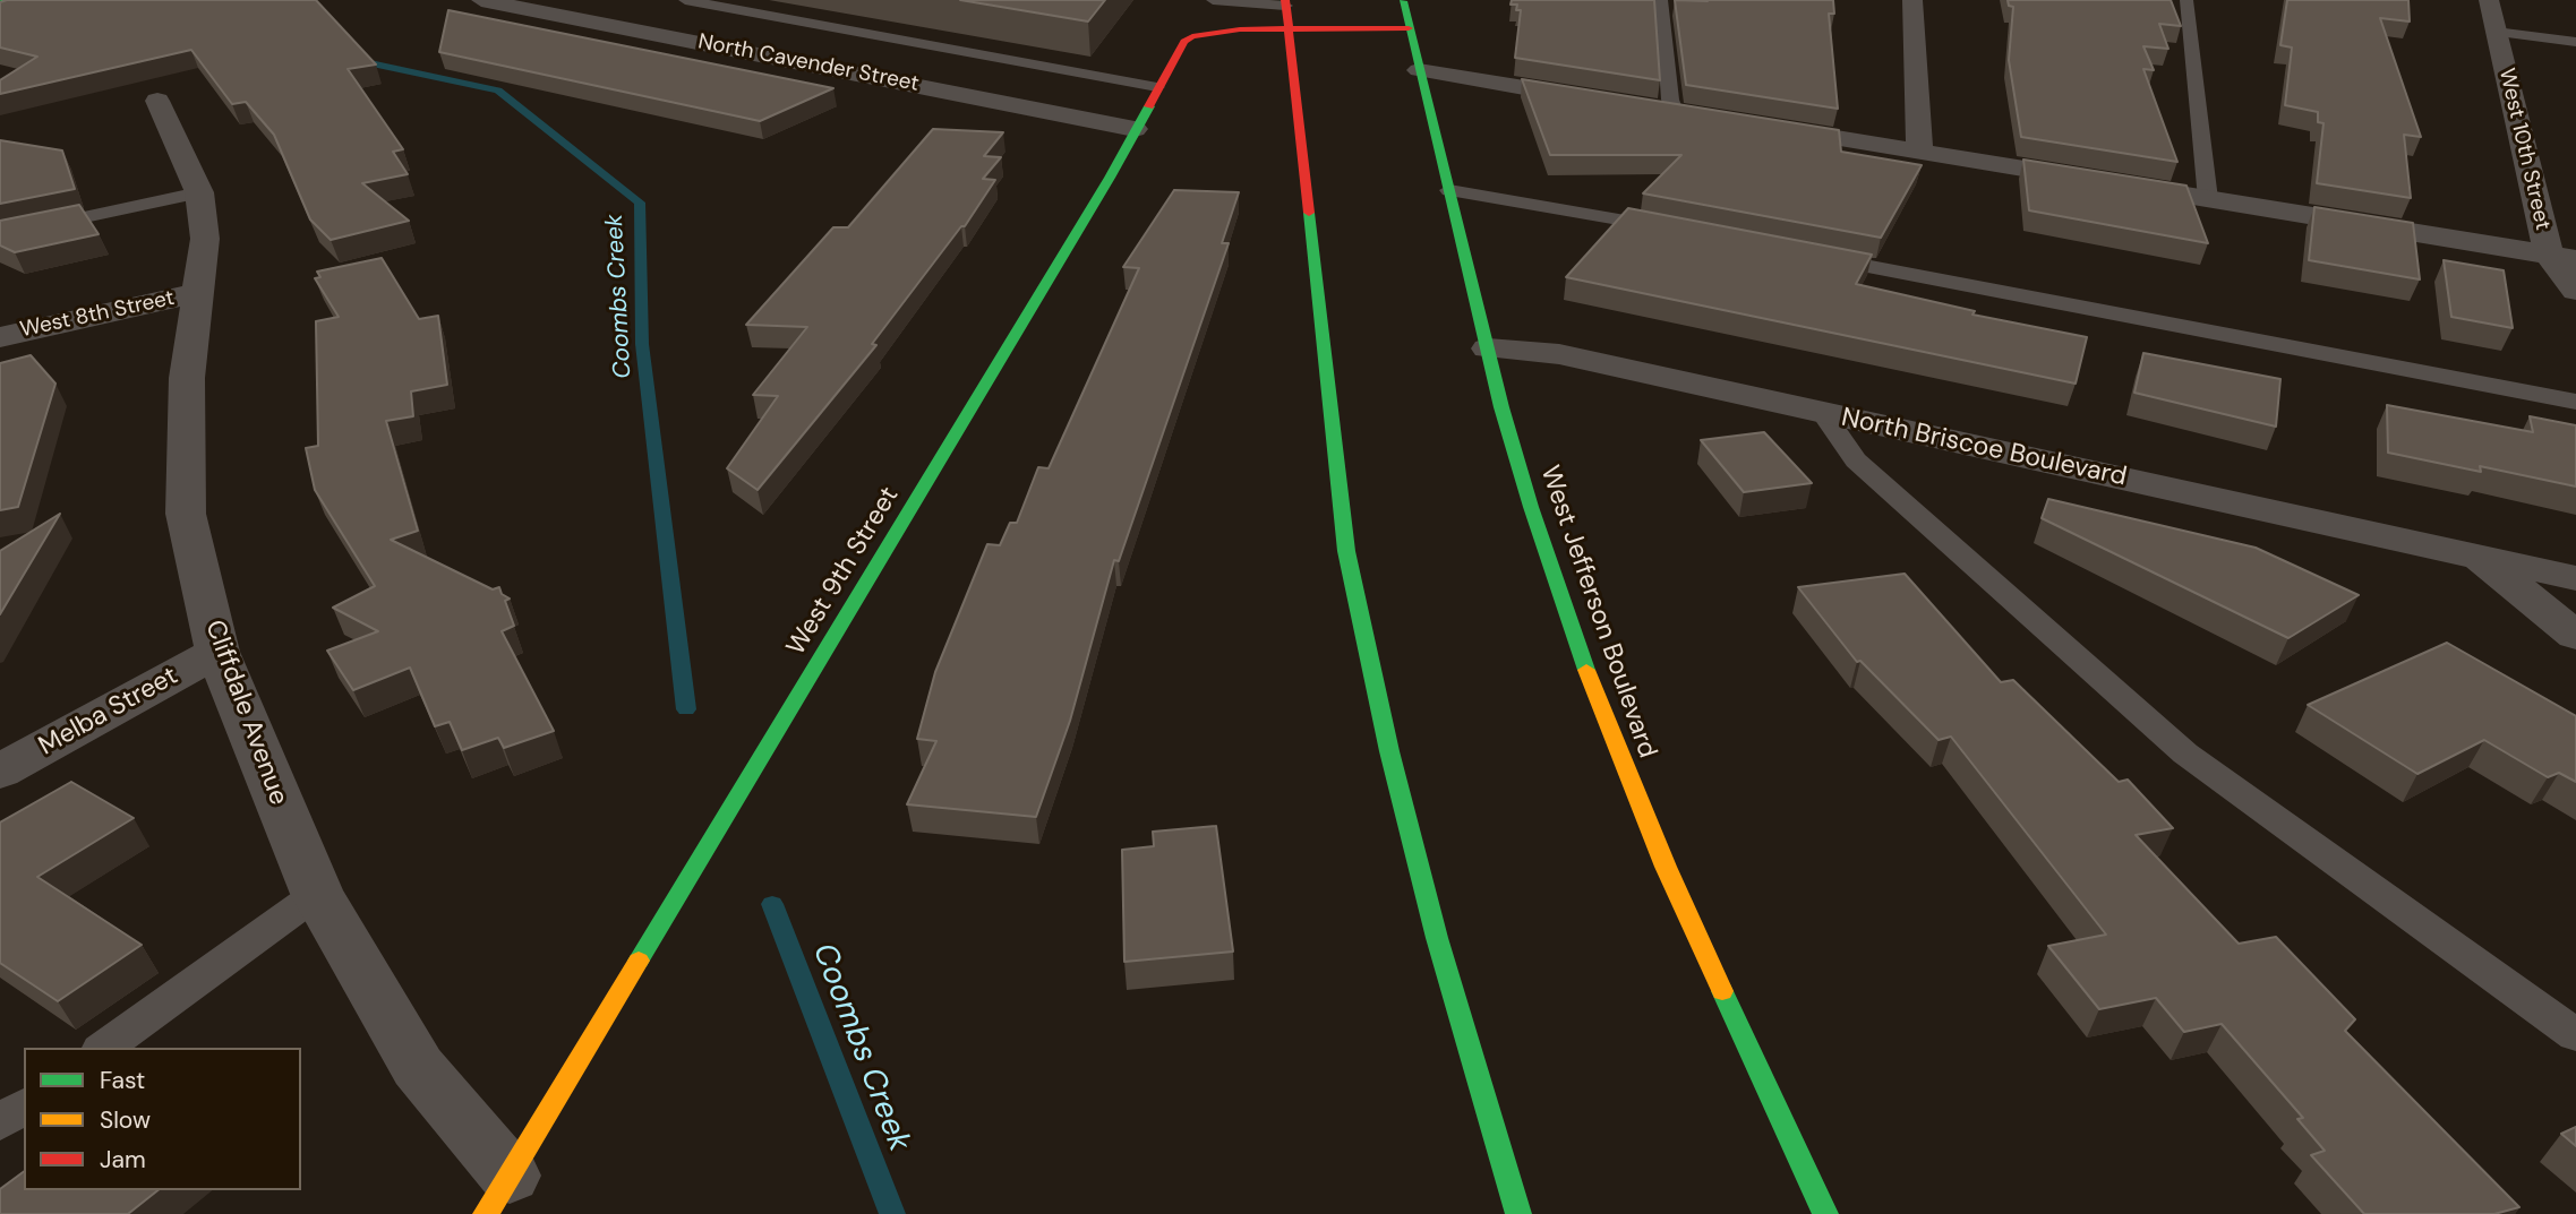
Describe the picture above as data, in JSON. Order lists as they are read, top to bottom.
{
  "streets": {
    "main road": ["West 9th Street", "West Jefferson Boulevard"],
    "street": [
      "North Cavender Street",
      "West 10th Street",
      "West 8th Street",
      "North Briscoe Boulevard",
      "Melba Street",
      "Cliffdale Avenue"
    ]
  },
  "crossings": [
    ["North Cavender Street", "West 9th Street"],
    ["West 8th Street", "Cliffdale Avenue"],
    ["North Briscoe Boulevard", "West Jefferson Boulevard"],
    ["West 9th Street", "Cliffdale Avenue"],
    ["Melba Street", "Cliffdale Avenue"]
  ],
  "water": ["Coombs Creek"],
  "legend": ["Fast", "Slow", "Jam"]
}
